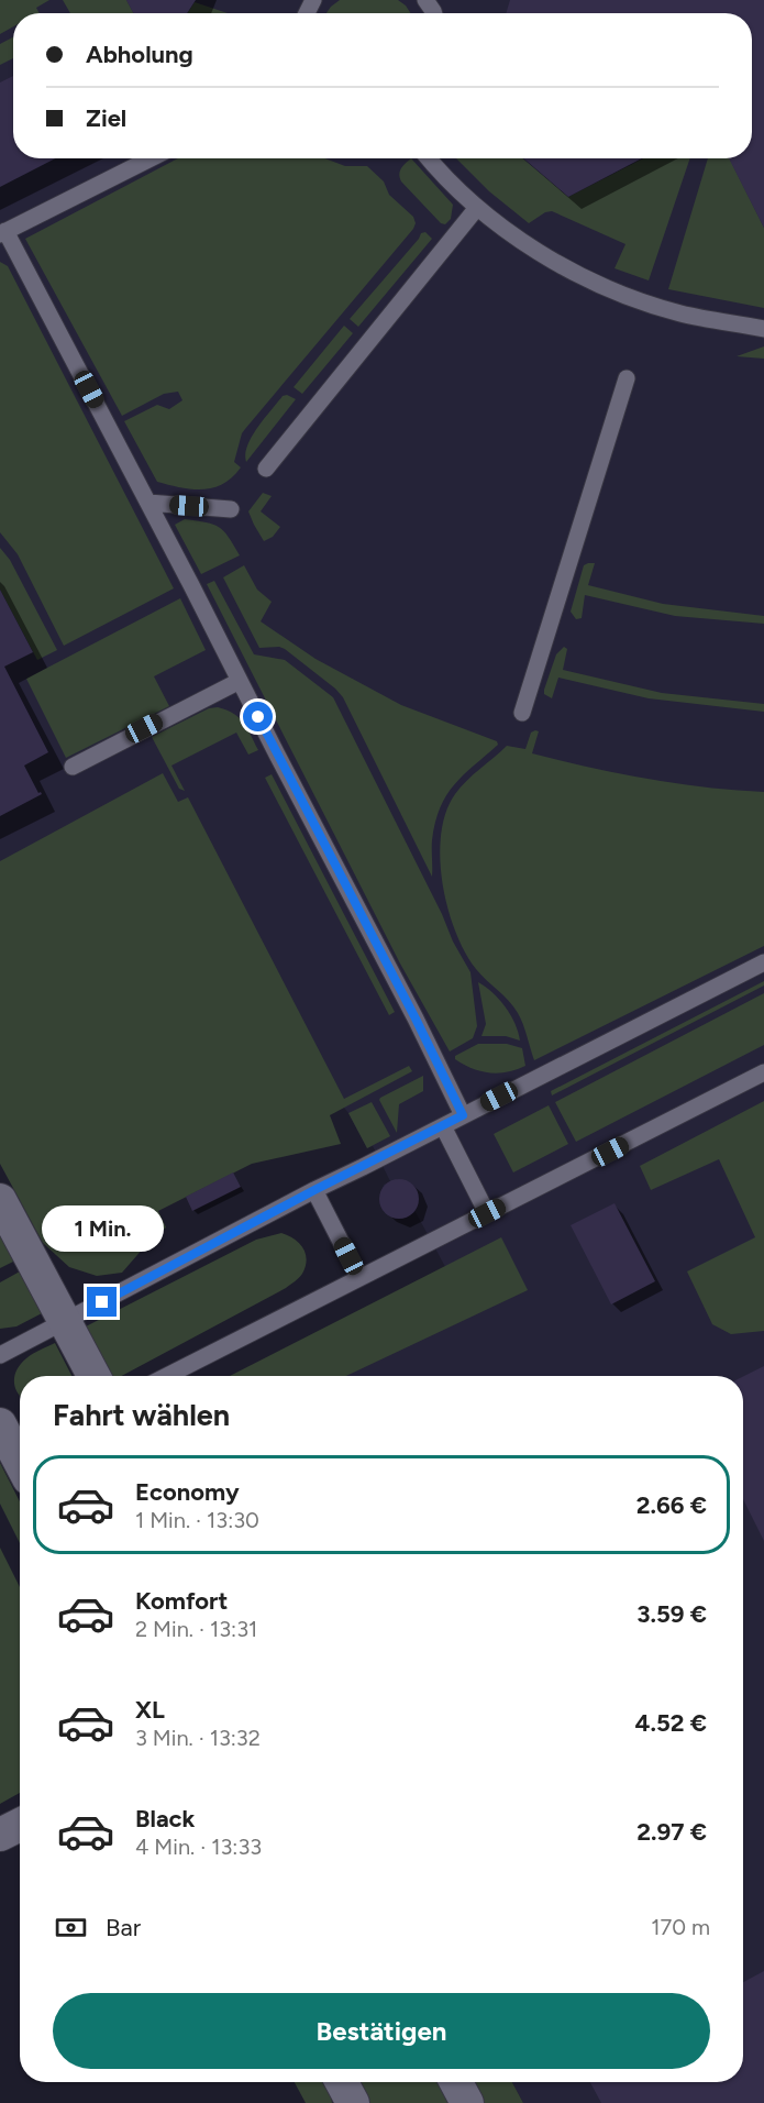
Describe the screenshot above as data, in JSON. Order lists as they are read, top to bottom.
{
  "page": {
    "banner": ["Abholung", "Ziel"],
    "bubble": "1 Min.",
    "heading": "Fahrt wählen",
    "list": [
      {
        "name": "Economy",
        "note": "1 Min. · 13:30",
        "value": "2.66 €"
      },
      {
        "name": "Komfort",
        "note": "2 Min. · 13:31",
        "value": "3.59 €"
      },
      {
        "name": "XL",
        "note": "3 Min. · 13:32",
        "value": "4.52 €"
      },
      {
        "name": "Black",
        "note": "4 Min. · 13:33",
        "value": "2.97 €"
      }
    ],
    "pay": ["Bar", "170 m"],
    "buttons": "Bestätigen"
  }
}
